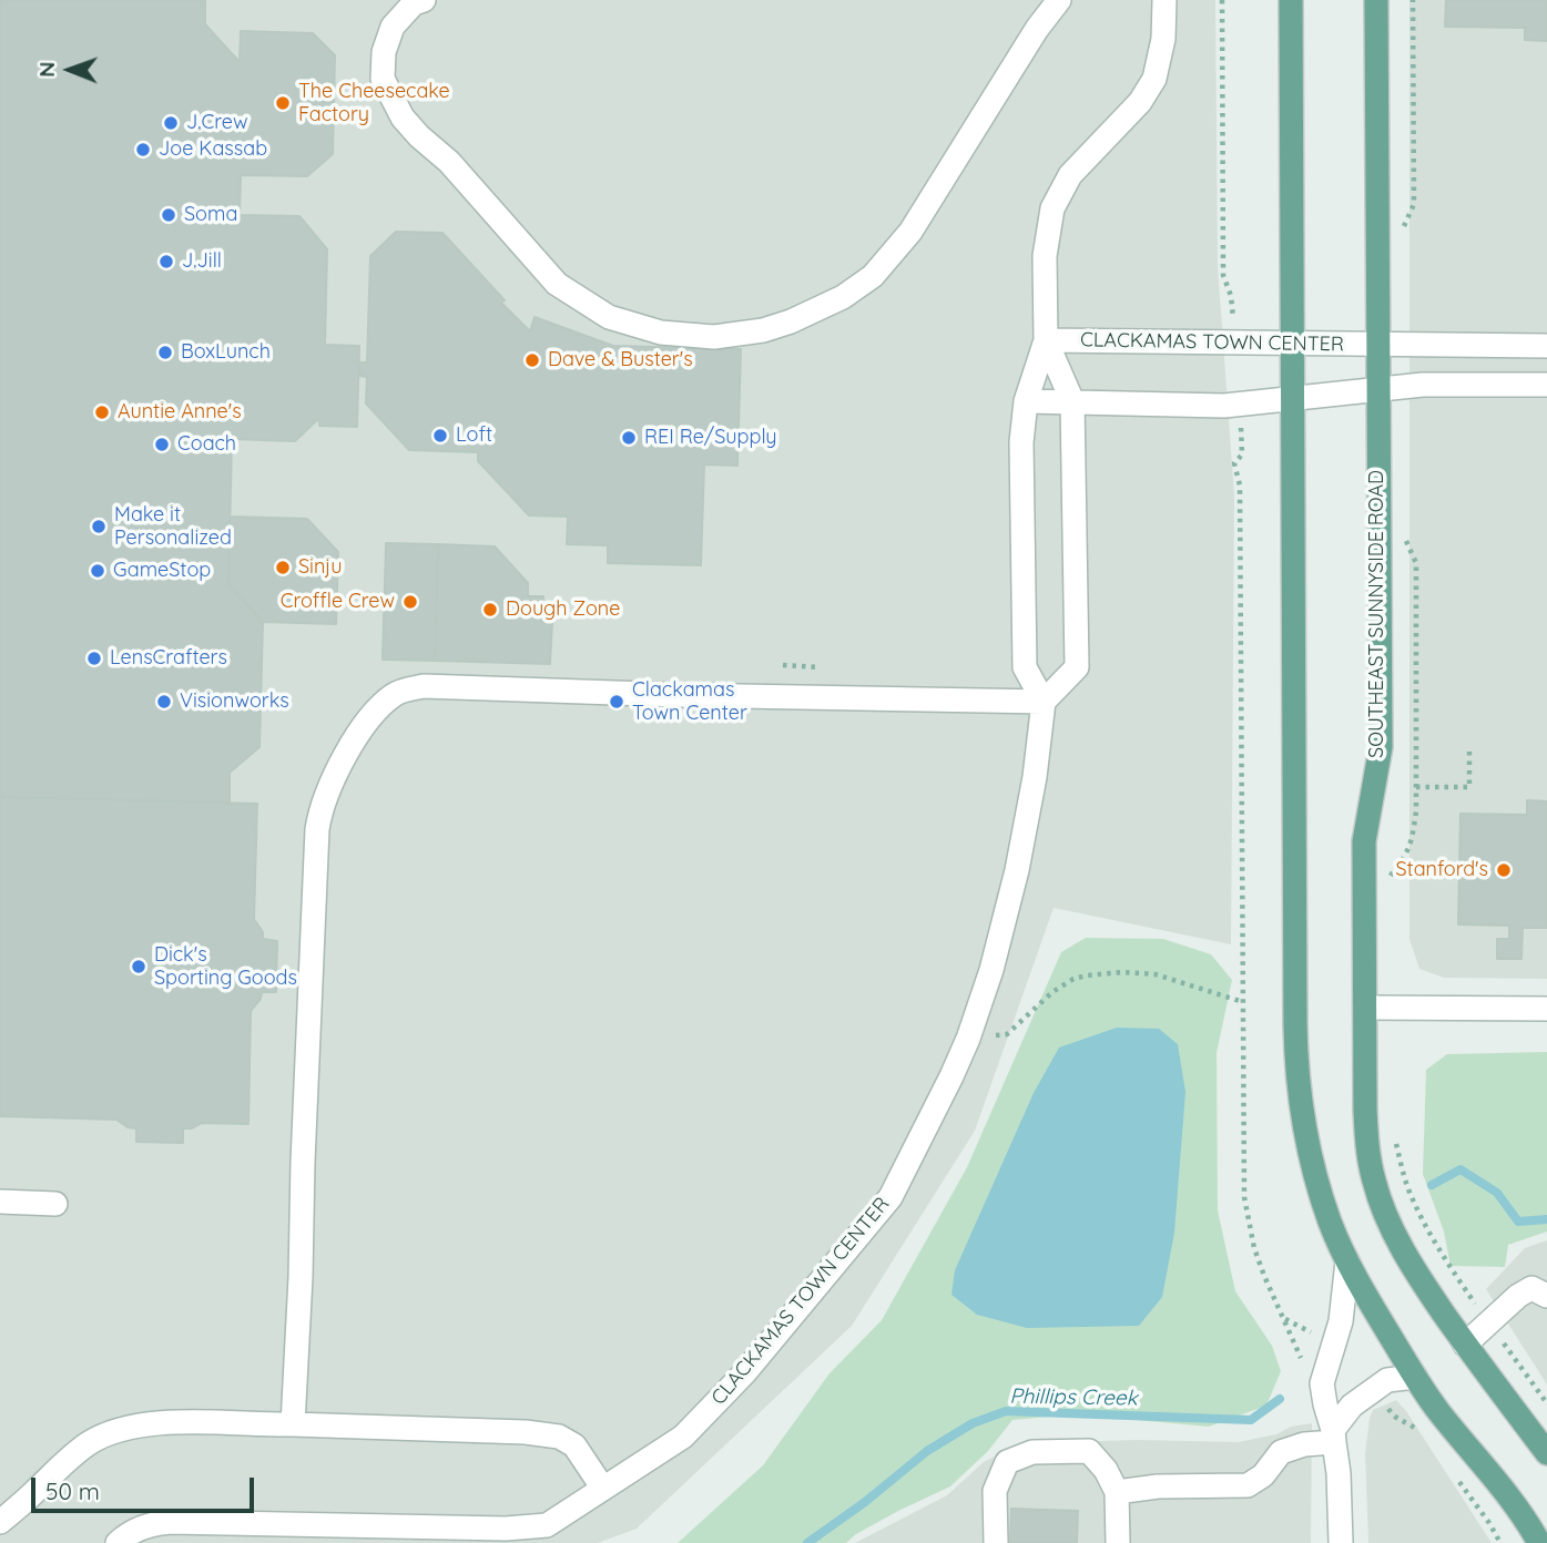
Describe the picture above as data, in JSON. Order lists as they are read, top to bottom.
{
  "streets": {
    "main road": ["SOUTHEAST SUNNYSIDE ROAD"],
    "street": ["CLACKAMAS TOWN CENTER"]
  },
  "crossings": [
    ["CLACKAMAS TOWN CENTER", "SOUTHEAST SUNNYSIDE ROAD"]
  ],
  "water": ["Phillips Creek"],
  "places": [
    "The Cheesecake Factory",
    "J.Crew",
    "Joe Kassab",
    "Soma",
    "J.Jill",
    "BoxLunch",
    "Dave & Buster's",
    "Auntie Anne's",
    "Loft",
    "REI Re/Supply",
    "Coach",
    "Make it Personalized",
    "Sinju",
    "GameStop",
    "Croffle Crew",
    "Dough Zone",
    "LensCrafters",
    "Visionworks",
    "Clackamas Town Center",
    "Stanford's",
    "Dick's Sporting Goods"
  ],
  "scale_bar": "50 m",
  "north": "left"
}
